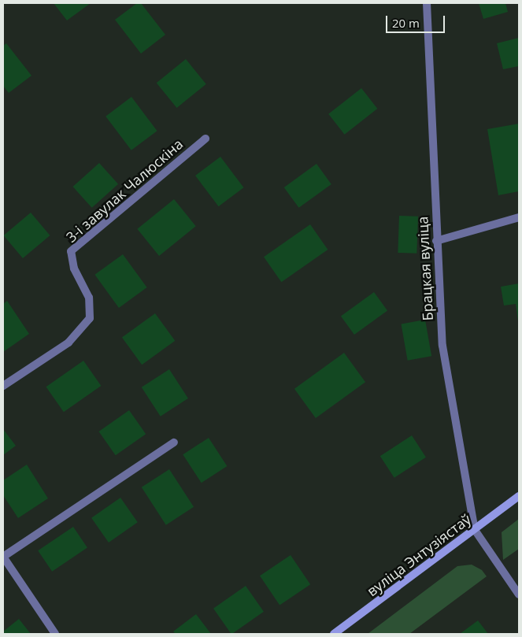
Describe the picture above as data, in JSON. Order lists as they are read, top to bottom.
{
  "streets": {
    "main road": ["вуліца Энтузіястаў"],
    "street": ["3-і завулак Чалюскіна", "Брацкая вуліца"]
  },
  "crossings": [
    ["Брацкая вуліца", "вуліца Энтузіястаў"]
  ],
  "scale_bar": "20 m"
}
